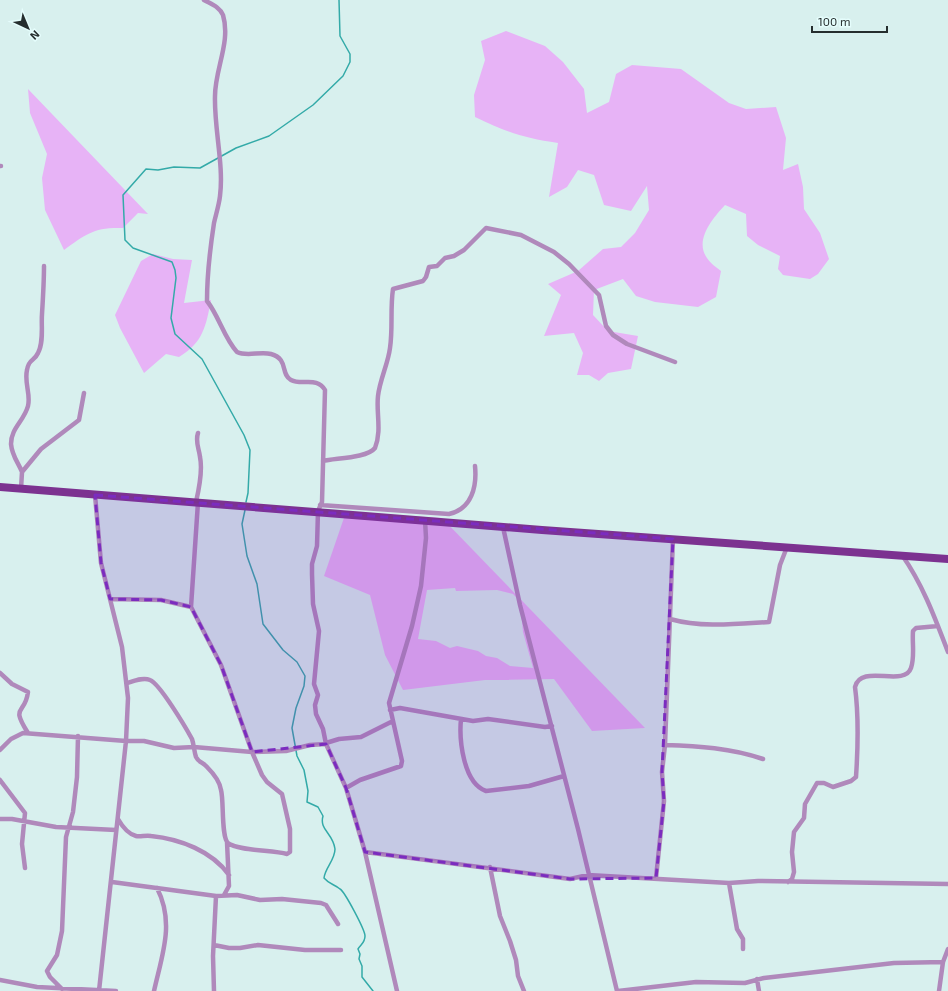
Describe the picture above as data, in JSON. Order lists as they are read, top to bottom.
{
  "scale_bar": "100 m",
  "north": "bottom right"
}
